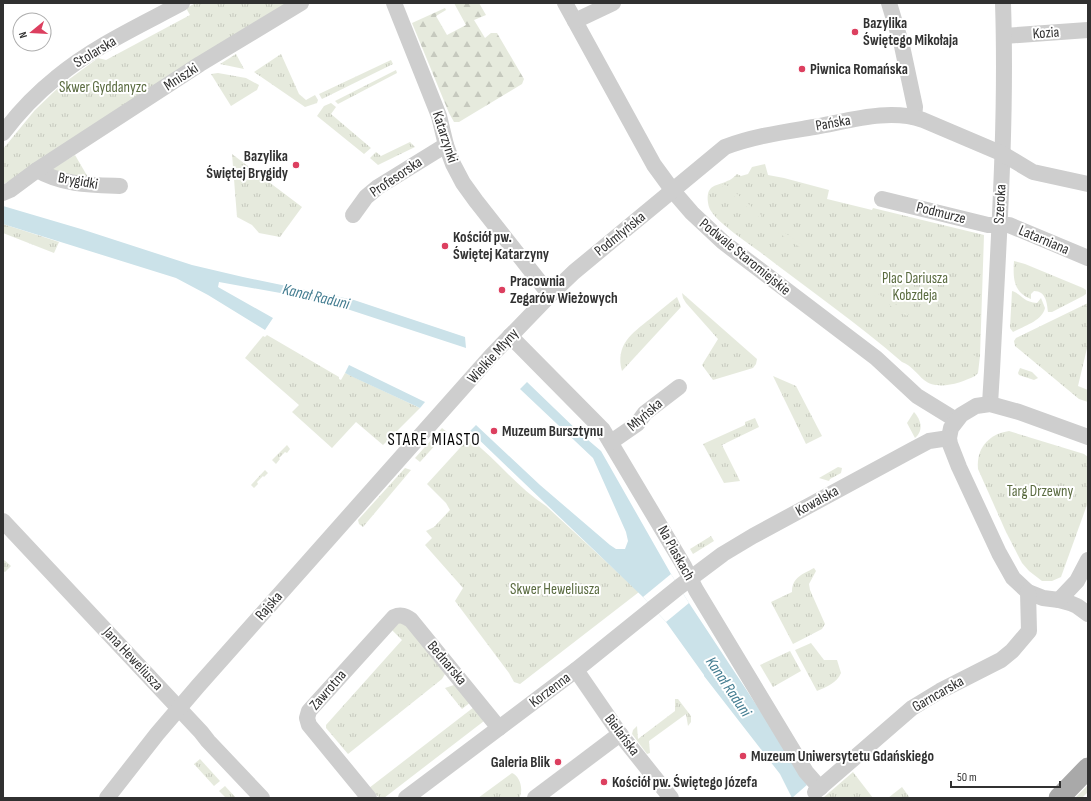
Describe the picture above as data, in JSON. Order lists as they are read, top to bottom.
{
  "streets": {
    "street": [
      "Kozia",
      "Stolarska",
      "Mniszki",
      "Pańska",
      "Katarzynki",
      "Profesorska",
      "Brygidki",
      "Szeroka",
      "Podmurze",
      "Podmłyńska",
      "Latarniana",
      "Podwale Staromiejskie",
      "Wielkie Młyny",
      "Młyńska",
      "Kowalska",
      "Na Piaskach",
      "Rajska",
      "Jana Heweliusza",
      "Bednarska",
      "Zawrotna",
      "Korzenna",
      "Garncarska",
      "Bielańska"
    ]
  },
  "crossings": [
    ["Kozia", "Szeroka"],
    ["Mniszki", "Brygidki"],
    ["Pańska", "Szeroka"],
    ["Pańska", "Podmłyńska"],
    ["Pańska", "Podwale Staromiejskie"],
    ["Katarzynki", "Profesorska"],
    ["Katarzynki", "Podmłyńska"],
    ["Katarzynki", "Wielkie Młyny"],
    ["Szeroka", "Podmurze"],
    ["Szeroka", "Latarniana"],
    ["Podmurze", "Latarniana"],
    ["Podmłyńska", "Podwale Staromiejskie"],
    ["Podmłyńska", "Wielkie Młyny"],
    ["Wielkie Młyny", "Na Piaskach"],
    ["Wielkie Młyny", "Rajska"],
    ["Młyńska", "Na Piaskach"],
    ["Kowalska", "Na Piaskach"],
    ["Kowalska", "Korzenna"],
    ["Na Piaskach", "Korzenna"],
    ["Na Piaskach", "Garncarska"],
    ["Rajska", "Jana Heweliusza"],
    ["Bednarska", "Zawrotna"],
    ["Bednarska", "Korzenna"],
    ["Korzenna", "Bielańska"]
  ],
  "districts": ["STARE MIASTO"],
  "water": ["Kanał Raduni"],
  "parks": [
    "Skwer Gyddanyzc",
    "Plac Dariusza Kobzdeja",
    "Targ Drzewny",
    "Skwer Heweliusza"
  ],
  "places": [
    "Bazylika Świętego Mikołaja",
    "Piwnica Romańska",
    "Bazylika Świętej Brygidy",
    "Kościół pw. Świętej Katarzyny",
    "Pracownia Zegarów Wieżowych",
    "Muzeum Bursztynu",
    "Muzeum Uniwersytetu Gdańskiego",
    "Galeria Blik",
    "Kościół pw. Świętego Józefa"
  ],
  "scale_bar": "50 m",
  "north": "left"
}
